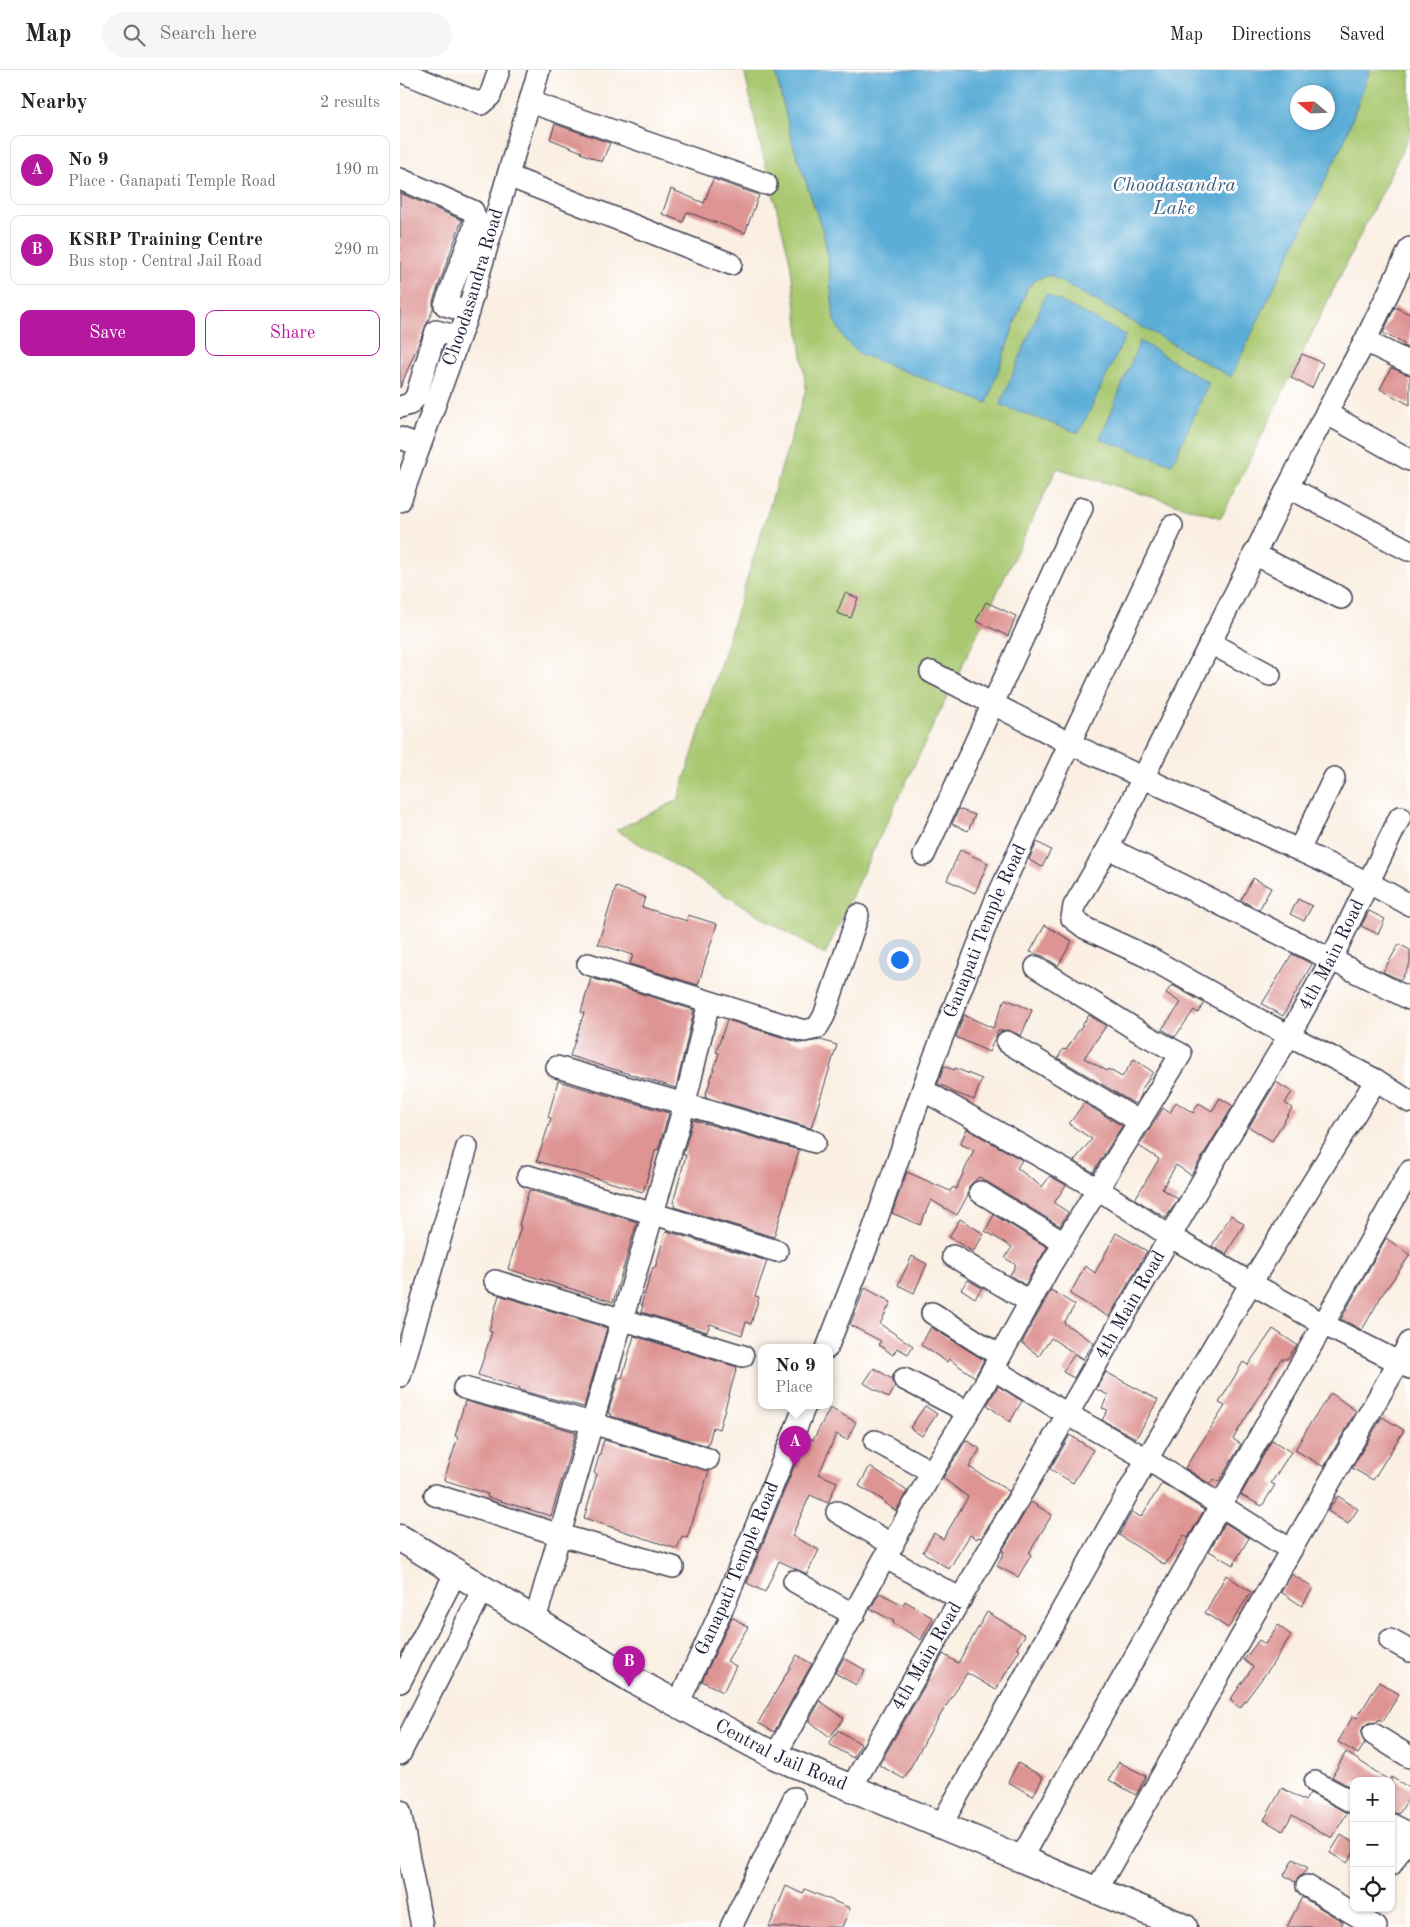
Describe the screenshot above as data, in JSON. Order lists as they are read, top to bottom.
{
  "streets": {
    "main road": ["Central Jail Road"],
    "street": ["Choodasandra Road", "Ganapati Temple Road", "4th Main Road"]
  },
  "crossings": [
    ["Ganapati Temple Road", "Central Jail Road"],
    ["4th Main Road", "Central Jail Road"]
  ],
  "water": ["Choodasandra Lake"],
  "north": "left",
  "page": {
    "header": "Map",
    "search": "Search here",
    "nav": ["Map", "Directions", "Saved"],
    "heading": ["Nearby", "2 results"],
    "list": [
      {
        "mark": "A",
        "name": "No 9",
        "note": "Place · Ganapati Temple Road",
        "value": "190 m"
      },
      {
        "mark": "B",
        "name": "KSRP Training Centre",
        "note": "Bus stop · Central Jail Road",
        "value": "290 m"
      }
    ],
    "buttons": ["Save", "Share"],
    "popup": ["No 9", "Place"],
    "pins": ["A", "B"],
    "map_buttons": ["+", "−"]
  }
}
